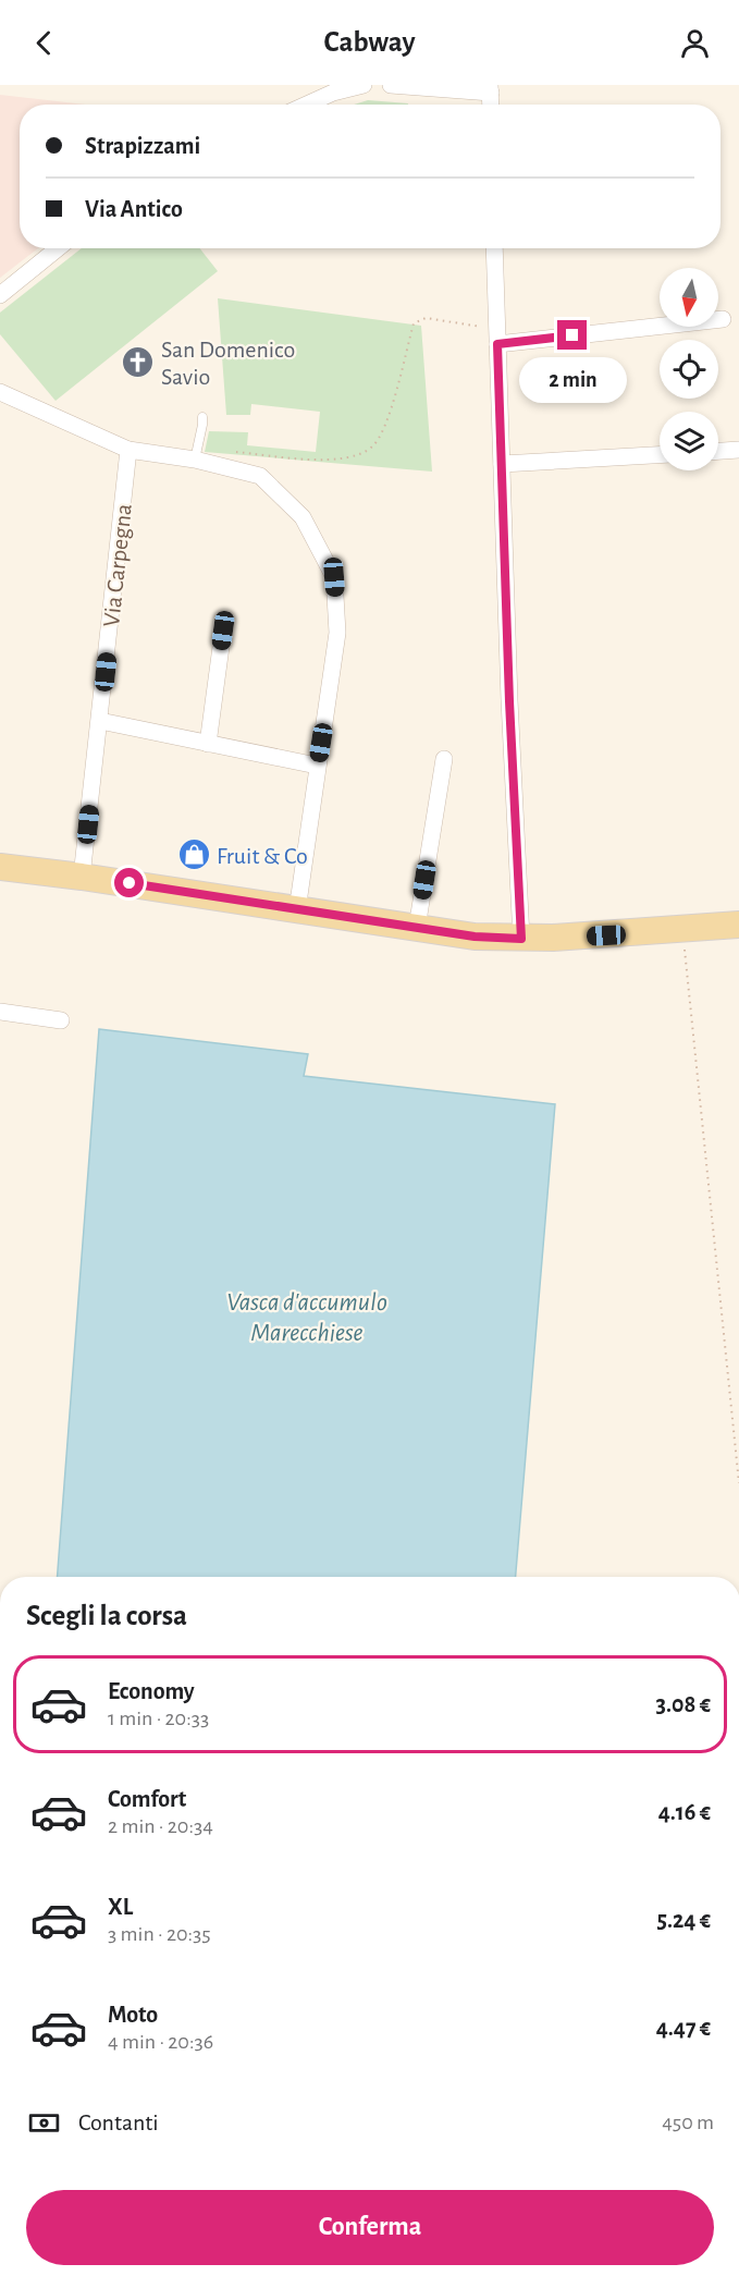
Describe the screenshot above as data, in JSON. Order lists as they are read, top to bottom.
{
  "streets": {
    "street": ["Via Carpegna"]
  },
  "water": ["Vasca d'accumulo Marecchiese"],
  "places": {
    "church": ["San Domenico Savio"],
    "shop": ["Fruit & Co"]
  },
  "north": "bottom",
  "page": {
    "header": "Cabway",
    "banner": ["Strapizzami", "Via Antico"],
    "bubble": "2 min",
    "heading": "Scegli la corsa",
    "list": [
      {
        "name": "Economy",
        "note": "1 min · 20:33",
        "value": "3.08 €"
      },
      {
        "name": "Comfort",
        "note": "2 min · 20:34",
        "value": "4.16 €"
      },
      {
        "name": "XL",
        "note": "3 min · 20:35",
        "value": "5.24 €"
      },
      {
        "name": "Moto",
        "note": "4 min · 20:36",
        "value": "4.47 €"
      }
    ],
    "pay": ["Contanti", "450 m"],
    "buttons": "Conferma"
  }
}
